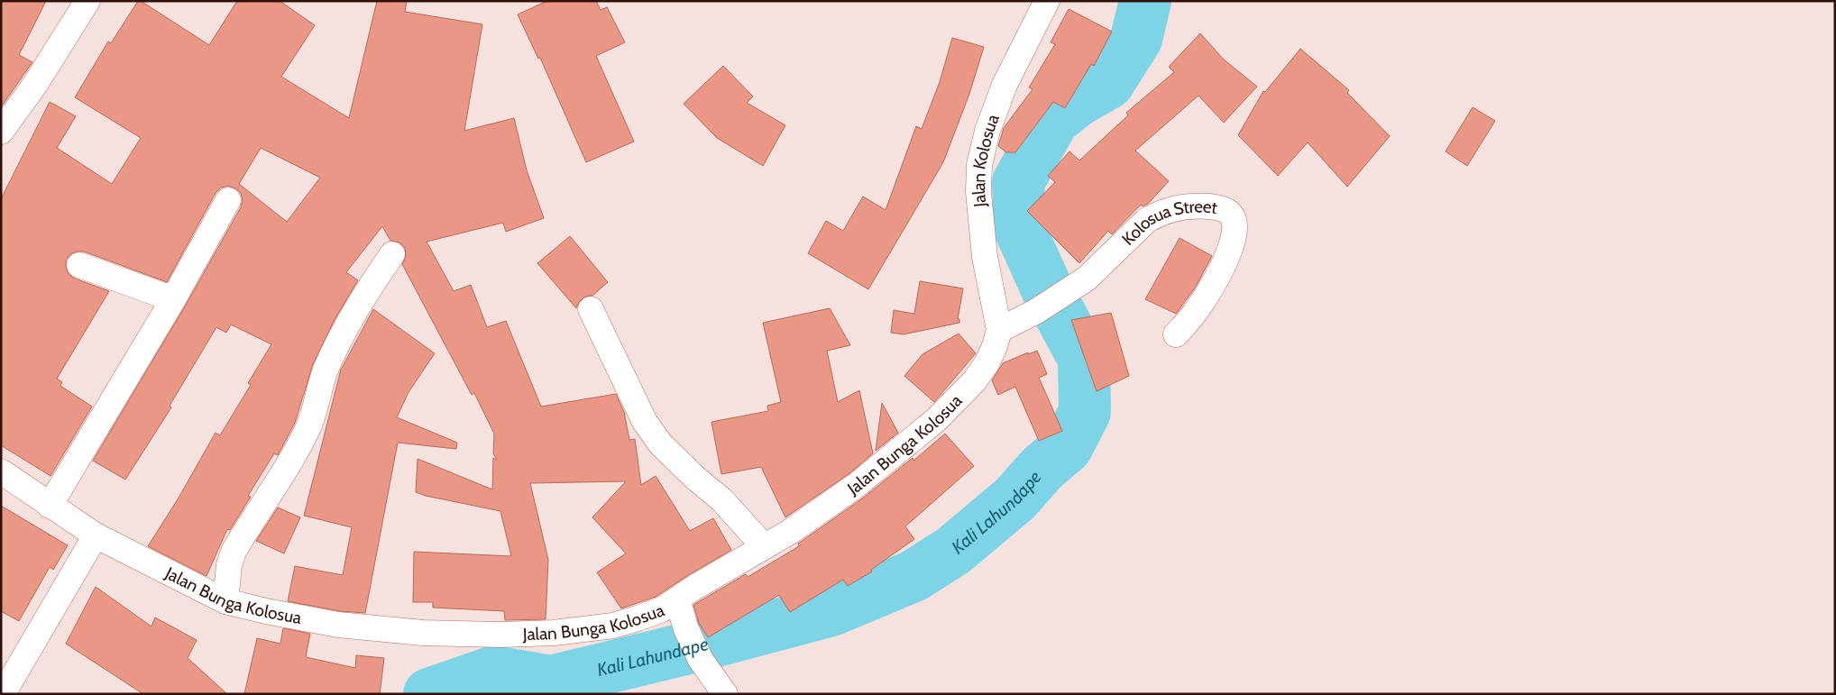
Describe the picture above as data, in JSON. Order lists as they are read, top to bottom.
{
  "streets": {
    "street": ["Jalan Kolosua", "Kolosua Street", "Jalan Bunga Kolosua"]
  },
  "crossings": [
    ["Jalan Kolosua", "Kolosua Street"],
    ["Jalan Kolosua", "Jalan Bunga Kolosua"],
    ["Kolosua Street", "Jalan Bunga Kolosua"]
  ],
  "water": ["Kali Lahundape"]
}
